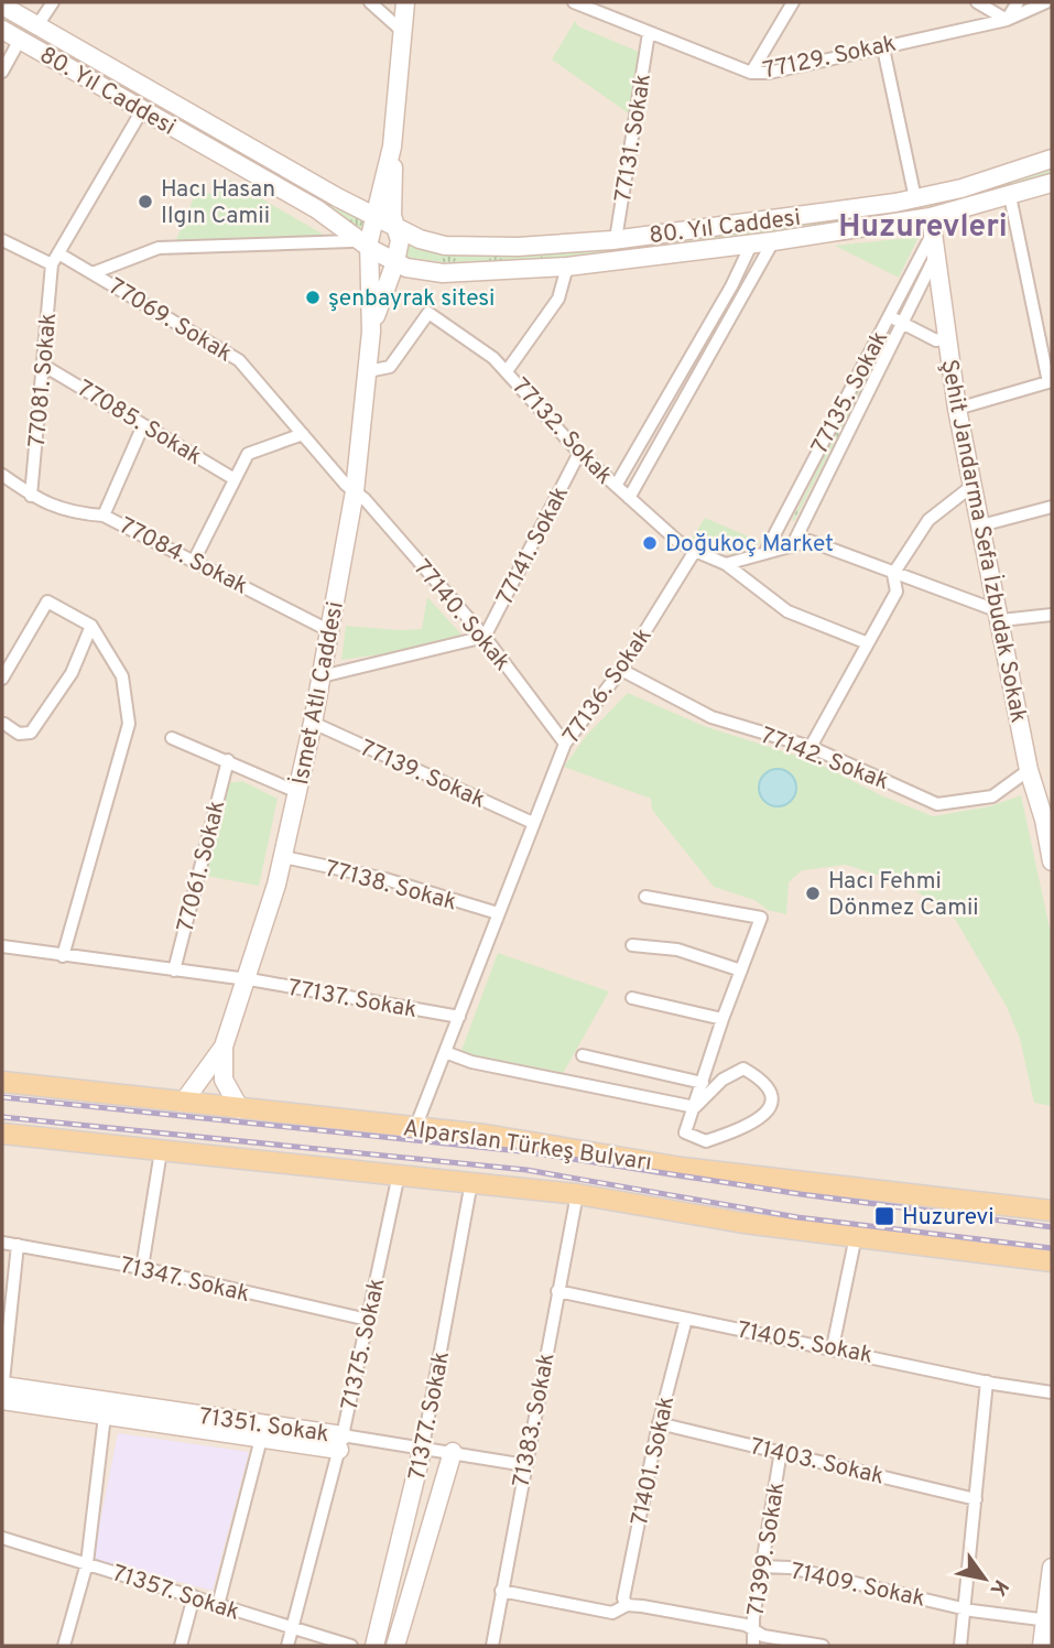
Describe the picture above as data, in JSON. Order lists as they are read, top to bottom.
{
  "streets": {
    "main road": [
      "80. Yıl Caddesi",
      "Şehit Jandarma Sefa İzbudak Sokak",
      "İsmet Atlı Caddesi",
      "Alparslan Türkeş Bulvarı",
      "71377. Sokak",
      "71351. Sokak"
    ],
    "street": [
      "77129. Sokak",
      "77131. Sokak",
      "77069. Sokak",
      "77081. Sokak",
      "77135. Sokak",
      "77085. Sokak",
      "77132. Sokak",
      "77141. Sokak",
      "77084. Sokak",
      "77140. Sokak",
      "77136. Sokak",
      "77142. Sokak",
      "77139. Sokak",
      "77061. Sokak",
      "77138. Sokak",
      "77137. Sokak",
      "71347. Sokak",
      "71405. Sokak",
      "71375. Sokak",
      "71383. Sokak",
      "71401. Sokak",
      "71403. Sokak",
      "71399. Sokak",
      "71409. Sokak",
      "71357. Sokak"
    ]
  },
  "crossings": [
    ["77129. Sokak", "77131. Sokak"],
    ["80. Yıl Caddesi", "77131. Sokak"],
    ["80. Yıl Caddesi", "77135. Sokak"],
    ["80. Yıl Caddesi", "Şehit Jandarma Sefa İzbudak Sokak"],
    ["80. Yıl Caddesi", "İsmet Atlı Caddesi"],
    ["77069. Sokak", "77081. Sokak"],
    ["77069. Sokak", "77140. Sokak"],
    ["77069. Sokak", "İsmet Atlı Caddesi"],
    ["77081. Sokak", "77085. Sokak"],
    ["77081. Sokak", "77084. Sokak"],
    ["77135. Sokak", "Şehit Jandarma Sefa İzbudak Sokak"],
    ["77132. Sokak", "77141. Sokak"],
    ["77132. Sokak", "77136. Sokak"],
    ["77132. Sokak", "İsmet Atlı Caddesi"],
    ["Şehit Jandarma Sefa İzbudak Sokak", "77142. Sokak"],
    ["77141. Sokak", "77140. Sokak"],
    ["77084. Sokak", "İsmet Atlı Caddesi"],
    ["77140. Sokak", "77136. Sokak"],
    ["77140. Sokak", "İsmet Atlı Caddesi"],
    ["77136. Sokak", "77142. Sokak"],
    ["77136. Sokak", "77139. Sokak"],
    ["77136. Sokak", "77138. Sokak"],
    ["77136. Sokak", "77137. Sokak"],
    ["77136. Sokak", "Alparslan Türkeş Bulvarı"],
    ["İsmet Atlı Caddesi", "77139. Sokak"],
    ["İsmet Atlı Caddesi", "77138. Sokak"],
    ["İsmet Atlı Caddesi", "77137. Sokak"],
    ["77061. Sokak", "77137. Sokak"],
    ["Alparslan Türkeş Bulvarı", "71375. Sokak"],
    ["Alparslan Türkeş Bulvarı", "71377. Sokak"],
    ["Alparslan Türkeş Bulvarı", "71383. Sokak"],
    ["71347. Sokak", "71375. Sokak"],
    ["71405. Sokak", "71383. Sokak"],
    ["71405. Sokak", "71401. Sokak"],
    ["71375. Sokak", "71351. Sokak"],
    ["71375. Sokak", "71357. Sokak"],
    ["71377. Sokak", "71351. Sokak"],
    ["71383. Sokak", "71351. Sokak"],
    ["71401. Sokak", "71403. Sokak"],
    ["71403. Sokak", "71399. Sokak"],
    ["71399. Sokak", "71409. Sokak"]
  ],
  "districts": ["Huzurevleri"],
  "places": {
    "other": [
      "Hacı Hasan Ilgın Camii",
      "şenbayrak sitesi",
      "Doğukoç Market",
      "Hacı Fehmi Dönmez Camii"
    ],
    "transit": ["Huzurevi"]
  },
  "north": "bottom right"
}
